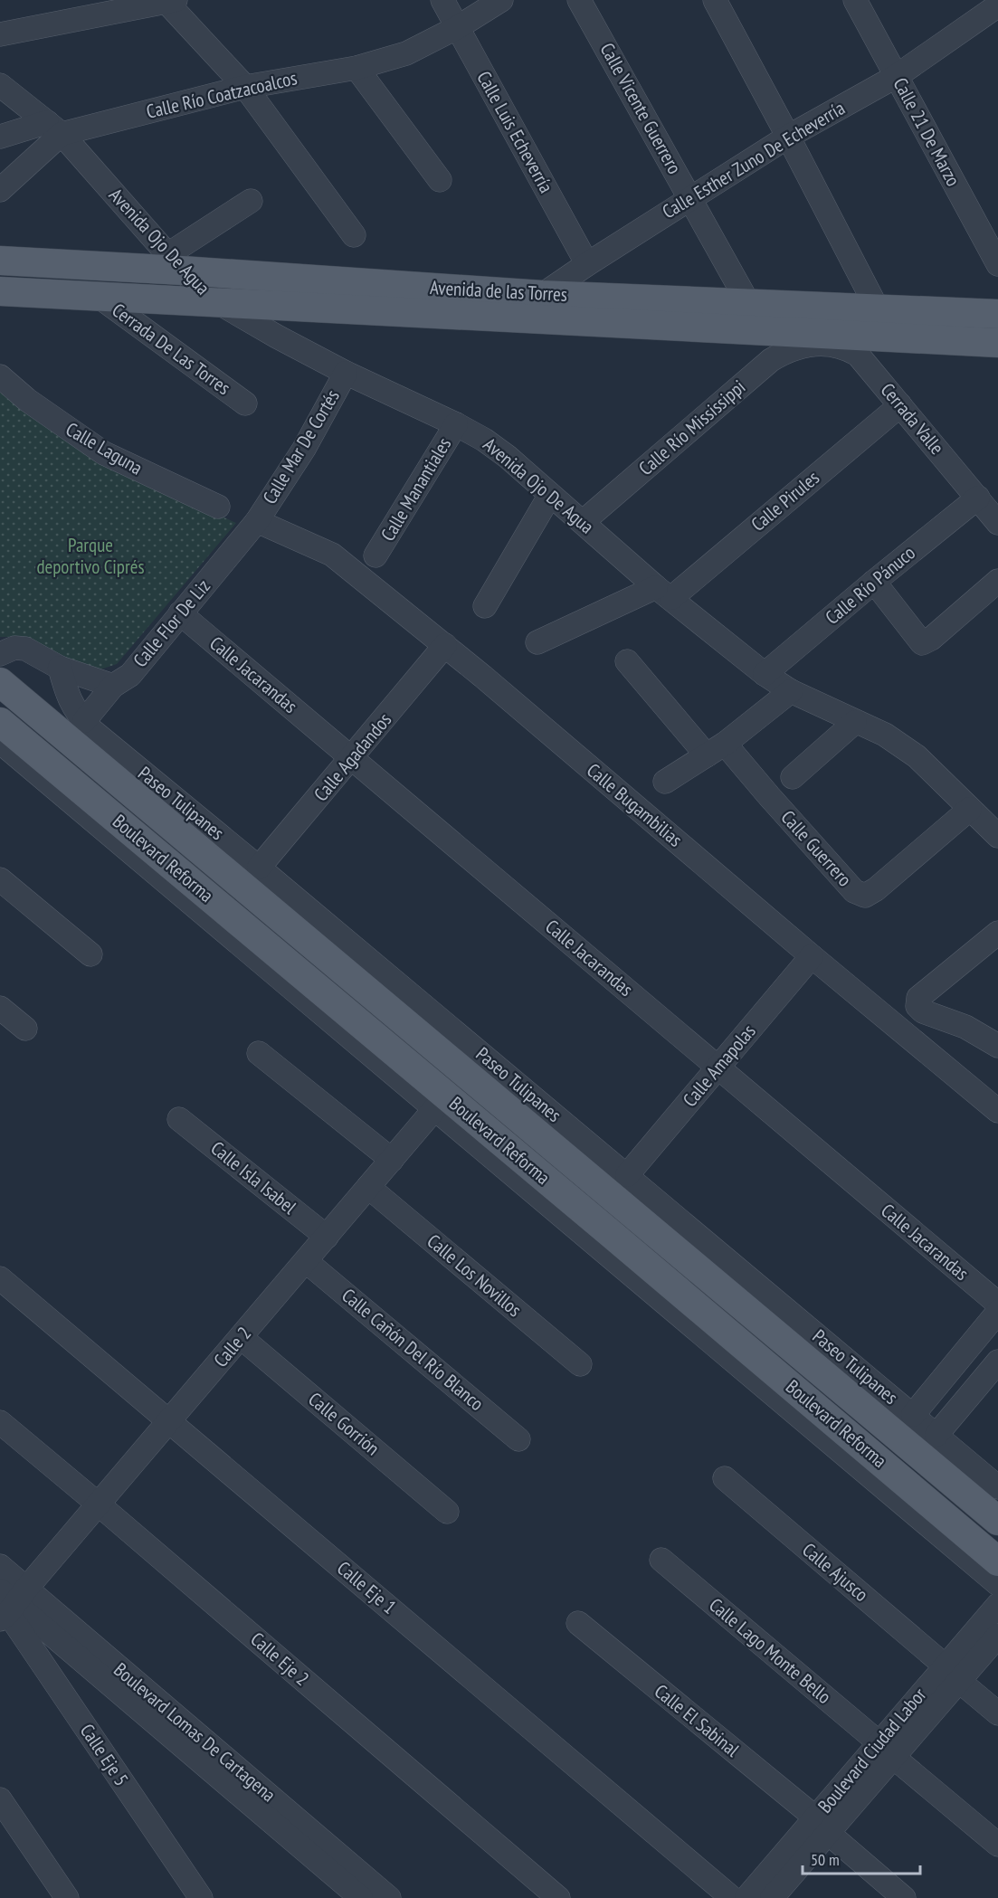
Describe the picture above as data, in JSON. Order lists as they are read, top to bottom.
{
  "streets": {
    "main road": ["Avenida de las Torres", "Boulevard Reforma"],
    "street": [
      "Calle Río Coatzacoalcos",
      "Calle Vicente Guerrero",
      "Calle Luis Echeverría",
      "Calle 21 De Marzo",
      "Calle Esther Zuno De Echeverría",
      "Avenida Ojo De Agua",
      "Cerrada De Las Torres",
      "Cerrada Valle",
      "Calle Río Mississippi",
      "Calle Mar De Cortés",
      "Calle Laguna",
      "Calle Manantiales",
      "Calle Pirules",
      "Calle Río Pánuco",
      "Calle Flor De Liz",
      "Calle Jacarandas",
      "Calle Agadandos",
      "Paseo Tulipanes",
      "Calle Bugambilias",
      "Calle Guerrero",
      "Calle Amapolas",
      "Calle Isla Isabel",
      "Calle Los Novillos",
      "Calle 2",
      "Calle Cañón Del Río Blanco",
      "Calle Gorrión",
      "Calle Ajusco",
      "Calle Eje 1",
      "Calle Lago Monte Bello",
      "Calle Eje 2",
      "Calle El Sabinal",
      "Boulevard Lomas De Cartagena",
      "Boulevard Ciudad Labor",
      "Calle Eje 5"
    ]
  },
  "crossings": [
    ["Calle Río Coatzacoalcos", "Calle Luis Echeverría"],
    ["Calle Río Coatzacoalcos", "Avenida Ojo De Agua"],
    ["Calle Vicente Guerrero", "Calle Esther Zuno De Echeverría"],
    ["Calle Vicente Guerrero", "Avenida de las Torres"],
    ["Calle Luis Echeverría", "Calle Esther Zuno De Echeverría"],
    ["Calle 21 De Marzo", "Calle Esther Zuno De Echeverría"],
    ["Calle Esther Zuno De Echeverría", "Avenida de las Torres"],
    ["Avenida Ojo De Agua", "Avenida de las Torres"],
    ["Avenida Ojo De Agua", "Calle Río Mississippi"],
    ["Avenida Ojo De Agua", "Calle Mar De Cortés"],
    ["Avenida Ojo De Agua", "Calle Manantiales"],
    ["Avenida Ojo De Agua", "Calle Pirules"],
    ["Avenida Ojo De Agua", "Calle Río Pánuco"],
    ["Avenida Ojo De Agua", "Calle Guerrero"],
    ["Avenida de las Torres", "Cerrada De Las Torres"],
    ["Cerrada Valle", "Calle Río Mississippi"],
    ["Cerrada Valle", "Calle Pirules"],
    ["Cerrada Valle", "Calle Río Pánuco"],
    ["Calle Mar De Cortés", "Calle Flor De Liz"],
    ["Calle Mar De Cortés", "Calle Bugambilias"],
    ["Calle Flor De Liz", "Calle Jacarandas"],
    ["Calle Flor De Liz", "Paseo Tulipanes"],
    ["Calle Flor De Liz", "Calle Bugambilias"],
    ["Calle Jacarandas", "Calle Agadandos"],
    ["Calle Jacarandas", "Calle Amapolas"],
    ["Calle Agadandos", "Paseo Tulipanes"],
    ["Calle Agadandos", "Calle Bugambilias"],
    ["Paseo Tulipanes", "Calle Amapolas"],
    ["Calle Bugambilias", "Calle Amapolas"],
    ["Boulevard Reforma", "Calle 2"],
    ["Calle Isla Isabel", "Calle 2"],
    ["Calle Los Novillos", "Calle 2"],
    ["Calle 2", "Calle Cañón Del Río Blanco"],
    ["Calle 2", "Calle Gorrión"],
    ["Calle 2", "Calle Eje 1"],
    ["Calle 2", "Calle Eje 2"],
    ["Calle 2", "Boulevard Lomas De Cartagena"],
    ["Calle 2", "Calle Eje 5"],
    ["Calle Ajusco", "Boulevard Ciudad Labor"],
    ["Calle Lago Monte Bello", "Boulevard Ciudad Labor"],
    ["Calle El Sabinal", "Boulevard Ciudad Labor"],
    ["Boulevard Lomas De Cartagena", "Calle Eje 5"]
  ],
  "parks": ["Parque deportivo Ciprés"],
  "scale_bar": "50 m"
}
